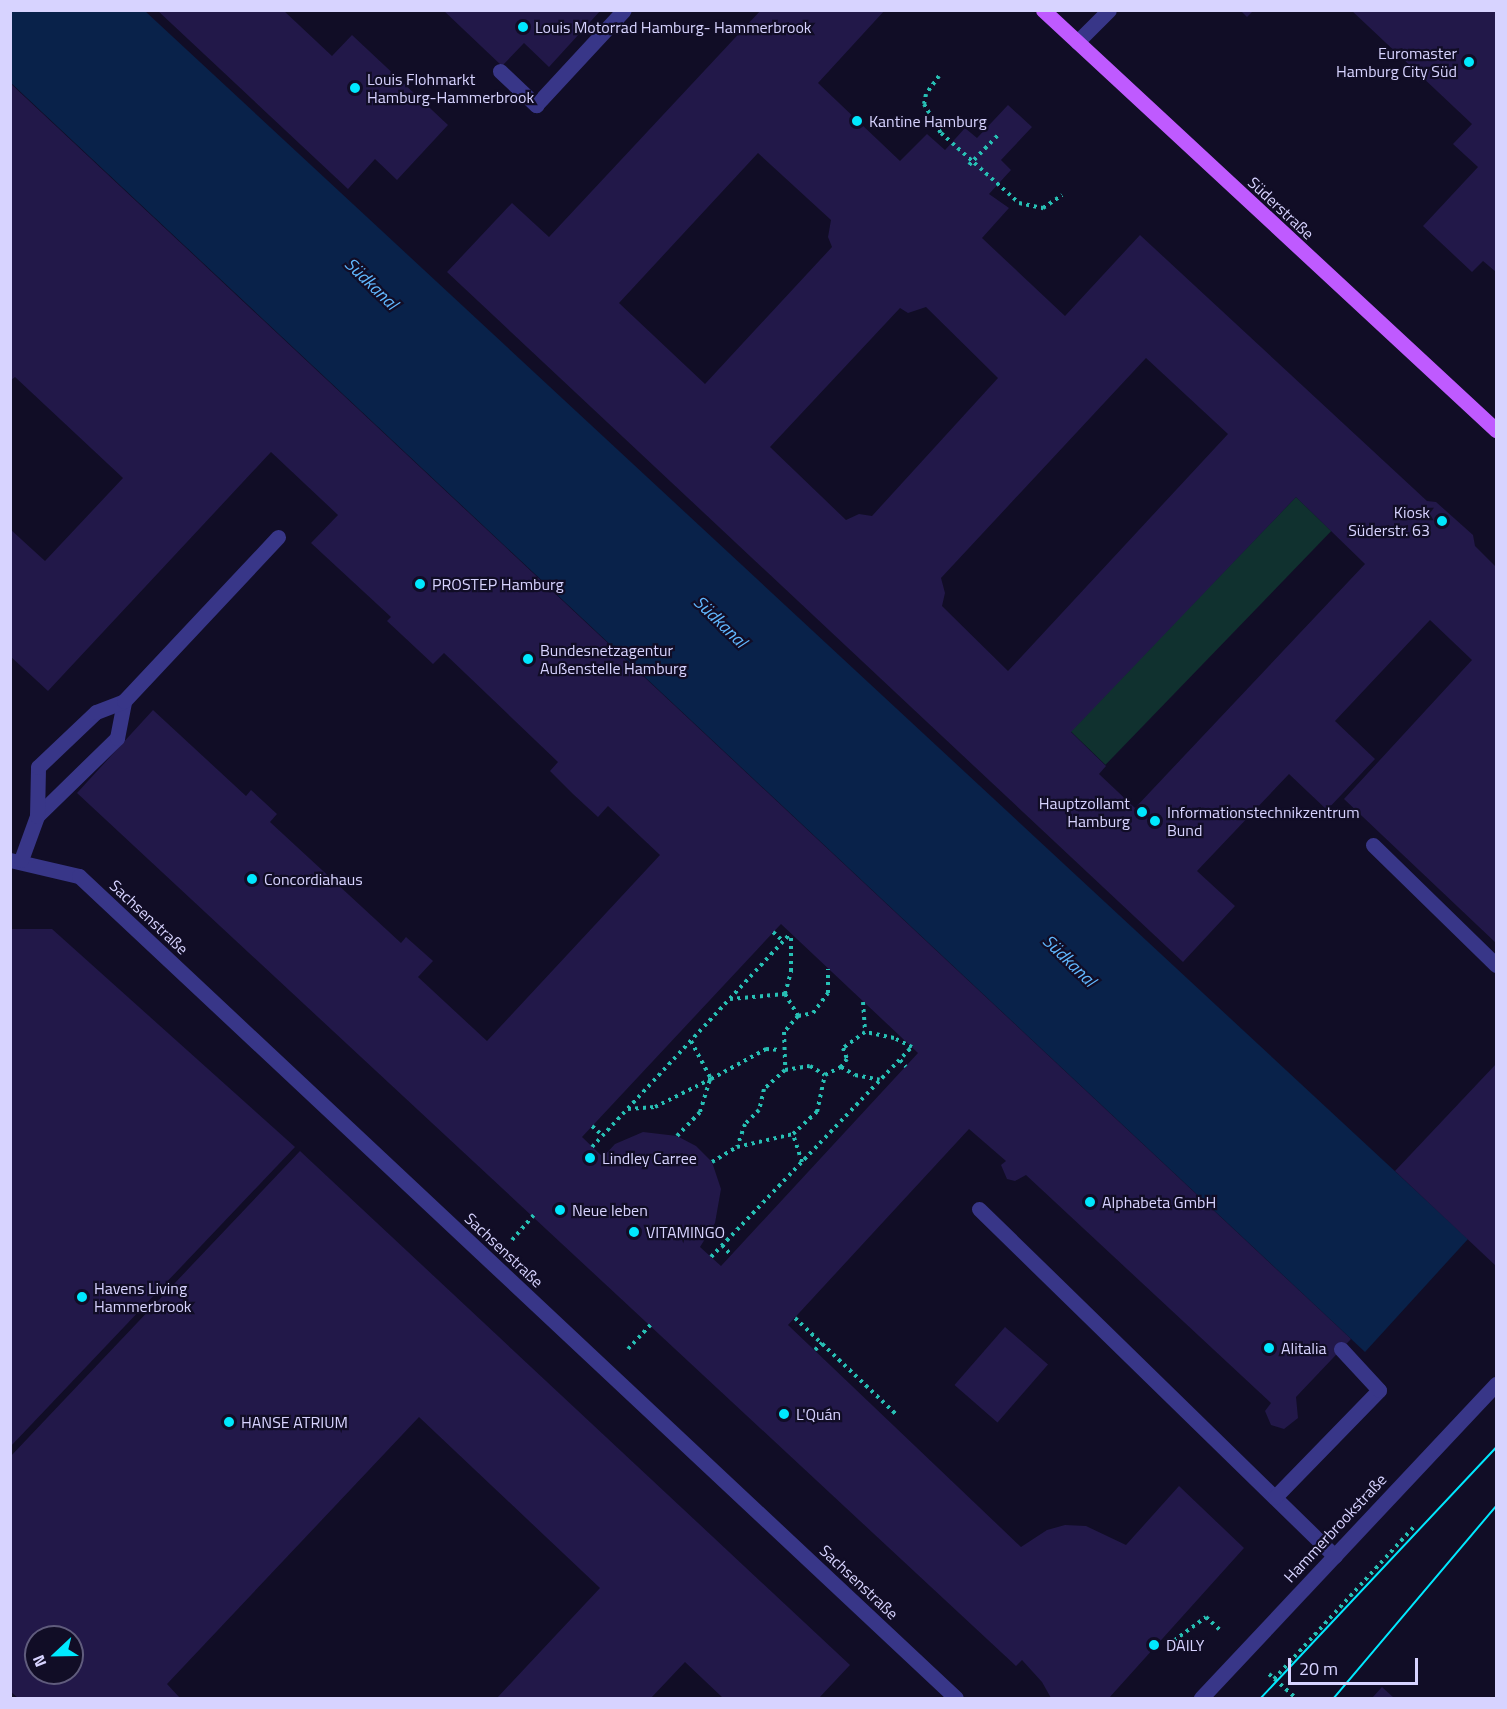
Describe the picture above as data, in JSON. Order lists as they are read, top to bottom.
{
  "streets": {
    "main road": ["Süderstraße"],
    "street": ["Sachsenstraße", "Hammerbrookstraße"]
  },
  "water": ["Südkanal"],
  "places": [
    "Louis Motorrad Hamburg- Hammerbrook",
    "Euromaster Hamburg City Süd",
    "Louis Flohmarkt Hamburg-Hammerbrook",
    "Kantine Hamburg",
    "Kiosk Süderstr. 63",
    "PROSTEP Hamburg",
    "Bundesnetzagentur Außenstelle Hamburg",
    "Hauptzollamt Hamburg",
    "Informationstechnikzentrum Bund",
    "Concordiahaus",
    "Lindley Carree",
    "Alphabeta GmbH",
    "Neue leben",
    "VITAMINGO",
    "Havens Living Hammerbrook",
    "Alitalia",
    "L'Quán",
    "HANSE ATRIUM",
    "DAILY"
  ],
  "scale_bar": "20 m",
  "north": "left"
}
